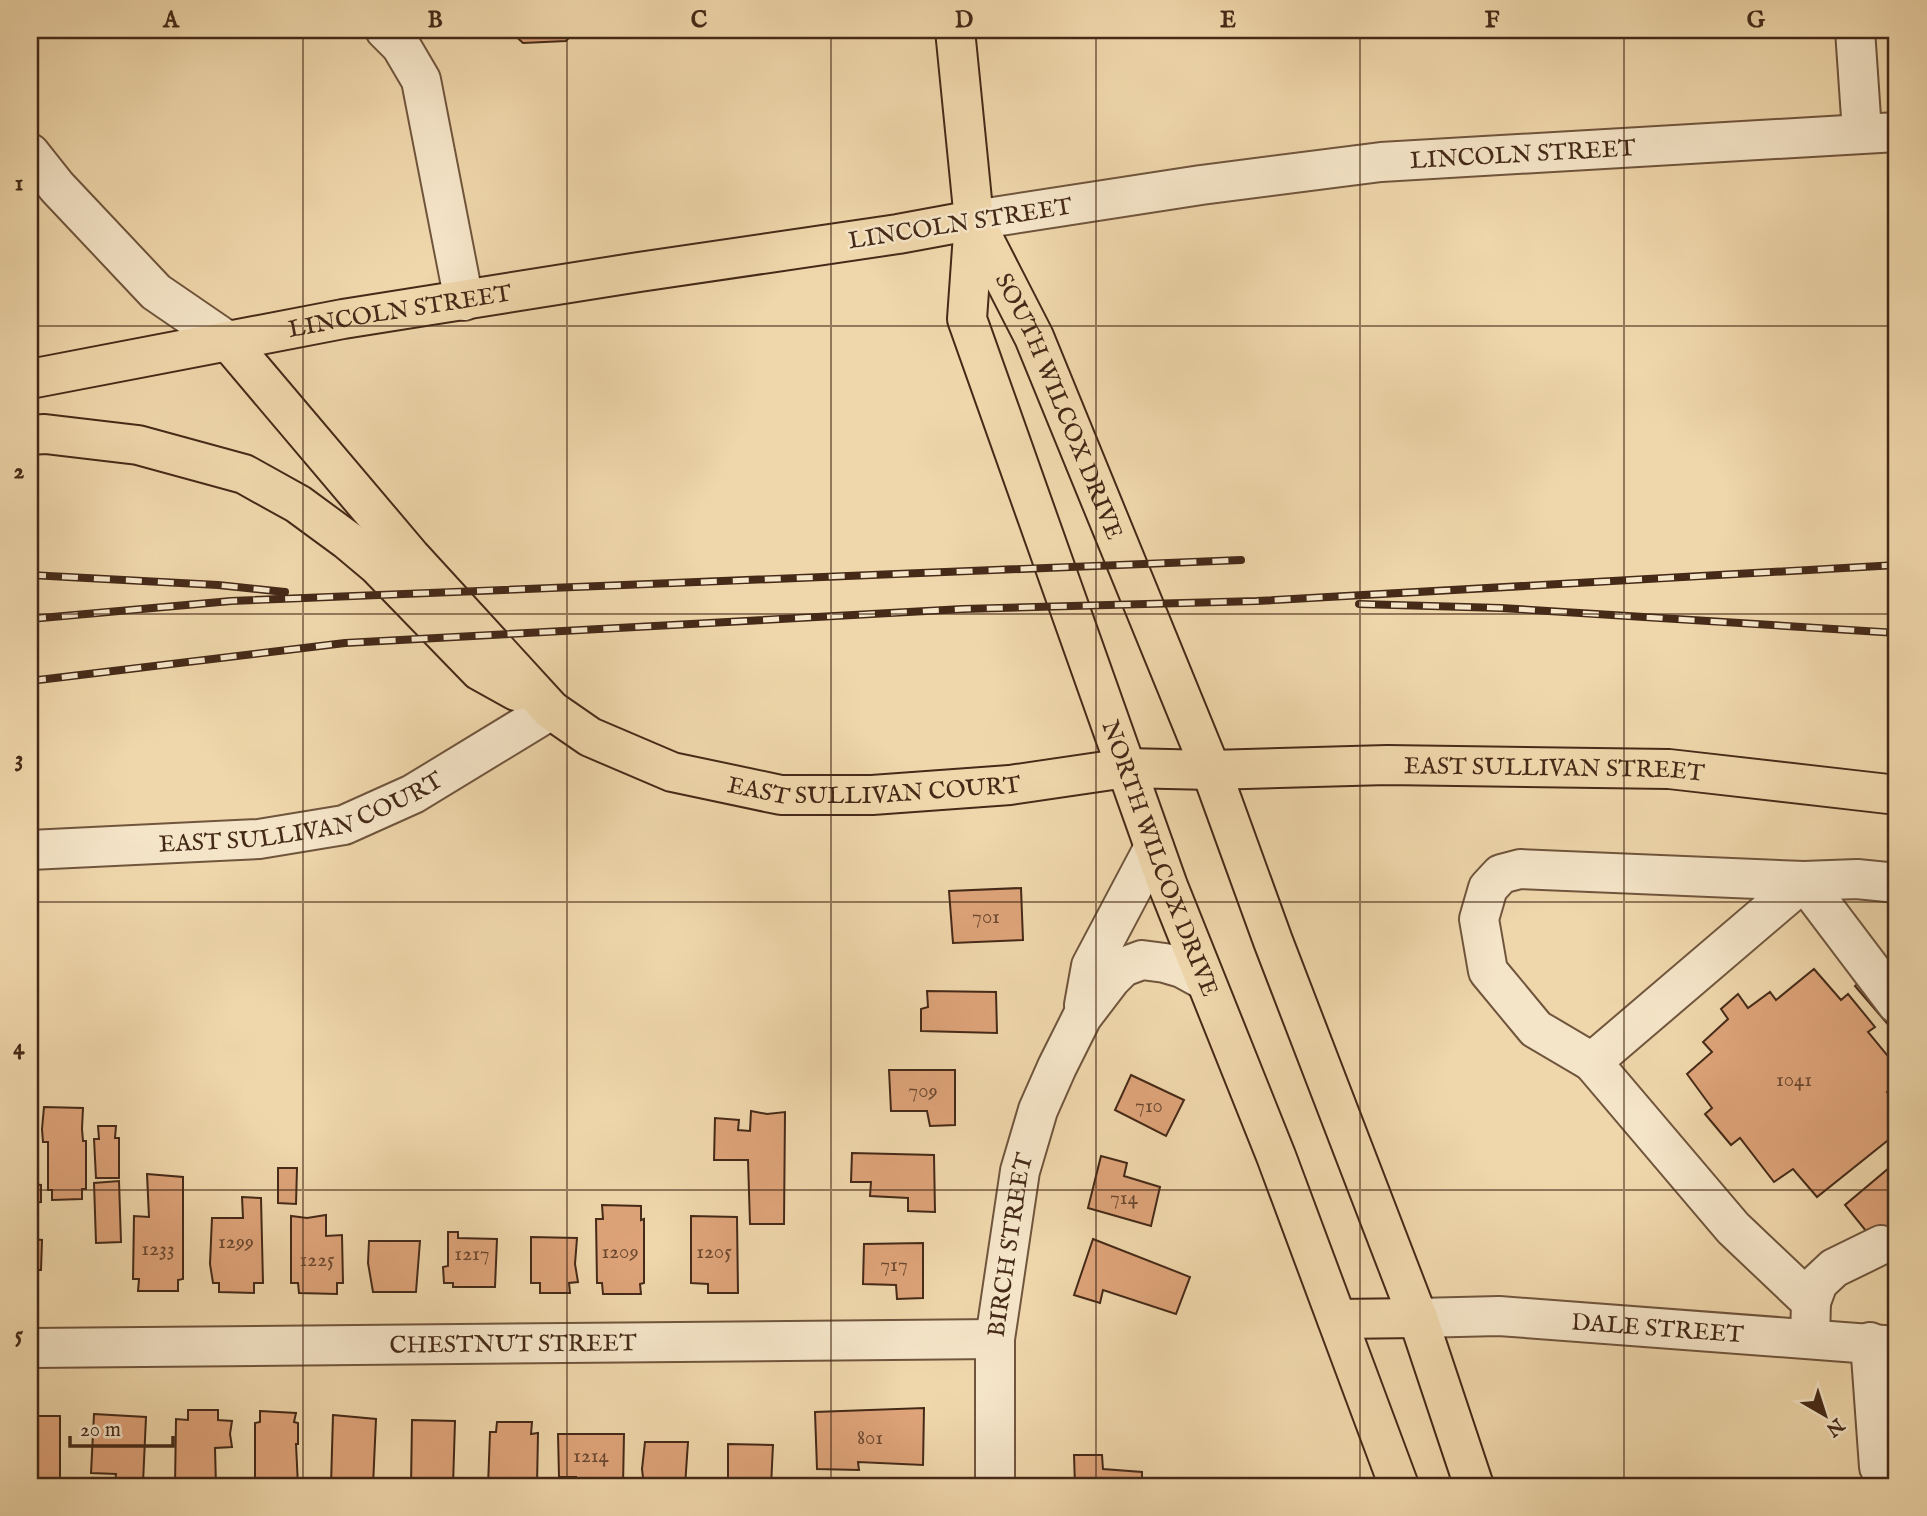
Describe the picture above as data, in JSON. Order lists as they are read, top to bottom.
{
  "streets": {
    "main road": [
      "LINCOLN STREET",
      "SOUTH WILCOX DRIVE",
      "EAST SULLIVAN STREET",
      "EAST SULLIVAN COURT",
      "NORTH WILCOX DRIVE"
    ],
    "street": ["BIRCH STREET", "DALE STREET", "CHESTNUT STREET"]
  },
  "crossings": [
    ["LINCOLN STREET", "SOUTH WILCOX DRIVE"],
    ["LINCOLN STREET", "EAST SULLIVAN COURT"],
    ["LINCOLN STREET", "NORTH WILCOX DRIVE"],
    ["SOUTH WILCOX DRIVE", "EAST SULLIVAN STREET"],
    ["SOUTH WILCOX DRIVE", "EAST SULLIVAN COURT"],
    ["SOUTH WILCOX DRIVE", "NORTH WILCOX DRIVE"],
    ["EAST SULLIVAN STREET", "EAST SULLIVAN COURT"],
    ["EAST SULLIVAN COURT", "NORTH WILCOX DRIVE"],
    ["NORTH WILCOX DRIVE", "BIRCH STREET"],
    ["BIRCH STREET", "CHESTNUT STREET"]
  ],
  "house_numbers": [
    "701",
    "1041",
    "709",
    "710",
    "714",
    "1299",
    "1233",
    "1209",
    "1205",
    "1217",
    "1225",
    "717",
    "801",
    "1214"
  ],
  "scale_bar": "20 m",
  "north": "bottom right",
  "grid": {
    "columns": [
      "A",
      "B",
      "C",
      "D",
      "E",
      "F",
      "G"
    ],
    "rows": [
      "1",
      "2",
      "3",
      "4",
      "5"
    ]
  }
}
